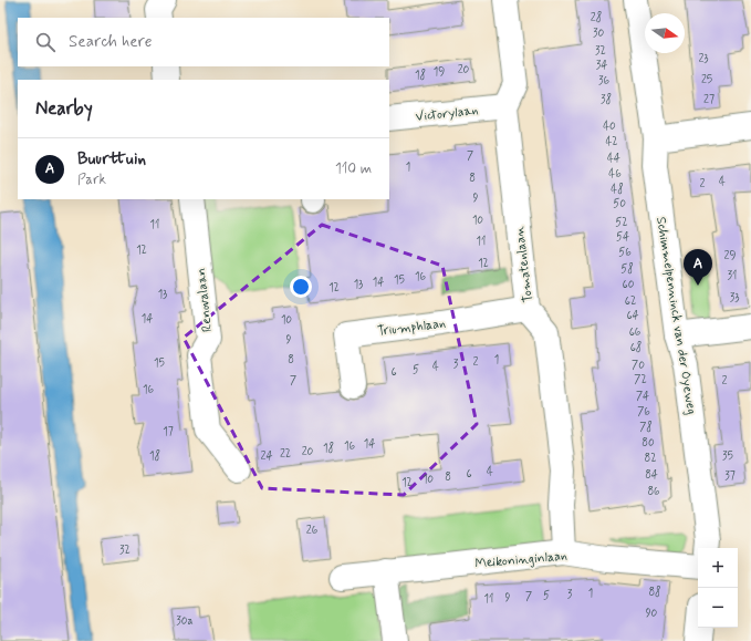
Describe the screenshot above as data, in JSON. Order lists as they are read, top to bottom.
{
  "streets": {
    "street": [
      "Victorylaan",
      "Tomatenlaan",
      "Renovalaan",
      "Schimmelpenninck van der Oyeweg",
      "Triumphlaan",
      "Meikoninginlaan"
    ]
  },
  "crossings": [
    ["Victorylaan", "Tomatenlaan"],
    ["Tomatenlaan", "Triumphlaan"],
    ["Tomatenlaan", "Meikoninginlaan"]
  ],
  "house_numbers": [
    "28",
    "30",
    "32",
    "23",
    "34",
    "20",
    "19",
    "18",
    "25",
    "36",
    "38",
    "27",
    "40",
    "42",
    "7",
    "44",
    "1",
    "46",
    "8",
    "4",
    "2",
    "48",
    "9",
    "50",
    "10",
    "52",
    "11",
    "54",
    "11",
    "12",
    "56",
    "29",
    "12",
    "58",
    "31",
    "16",
    "15",
    "14",
    "13",
    "60",
    "12",
    "13",
    "33",
    "62",
    "64",
    "14",
    "10",
    "66",
    "9",
    "68",
    "8",
    "1",
    "2",
    "15",
    "3",
    "70",
    "4",
    "5",
    "6",
    "72",
    "7",
    "2",
    "16",
    "74",
    "76",
    "78",
    "17",
    "80",
    "14",
    "16",
    "18",
    "20",
    "22",
    "18",
    "24",
    "35",
    "82",
    "4",
    "6",
    "84",
    "37",
    "8",
    "10",
    "12",
    "86",
    "26",
    "32",
    "88",
    "1",
    "3",
    "5",
    "7",
    "9",
    "11",
    "90",
    "30a"
  ],
  "north": "right",
  "page": {
    "search": "Search here",
    "heading": "Nearby",
    "list": [
      {
        "mark": "A",
        "name": "Buurttuin",
        "note": "Park",
        "value": "110 m"
      }
    ],
    "pins": "A",
    "map_buttons": ["+", "−"]
  }
}
